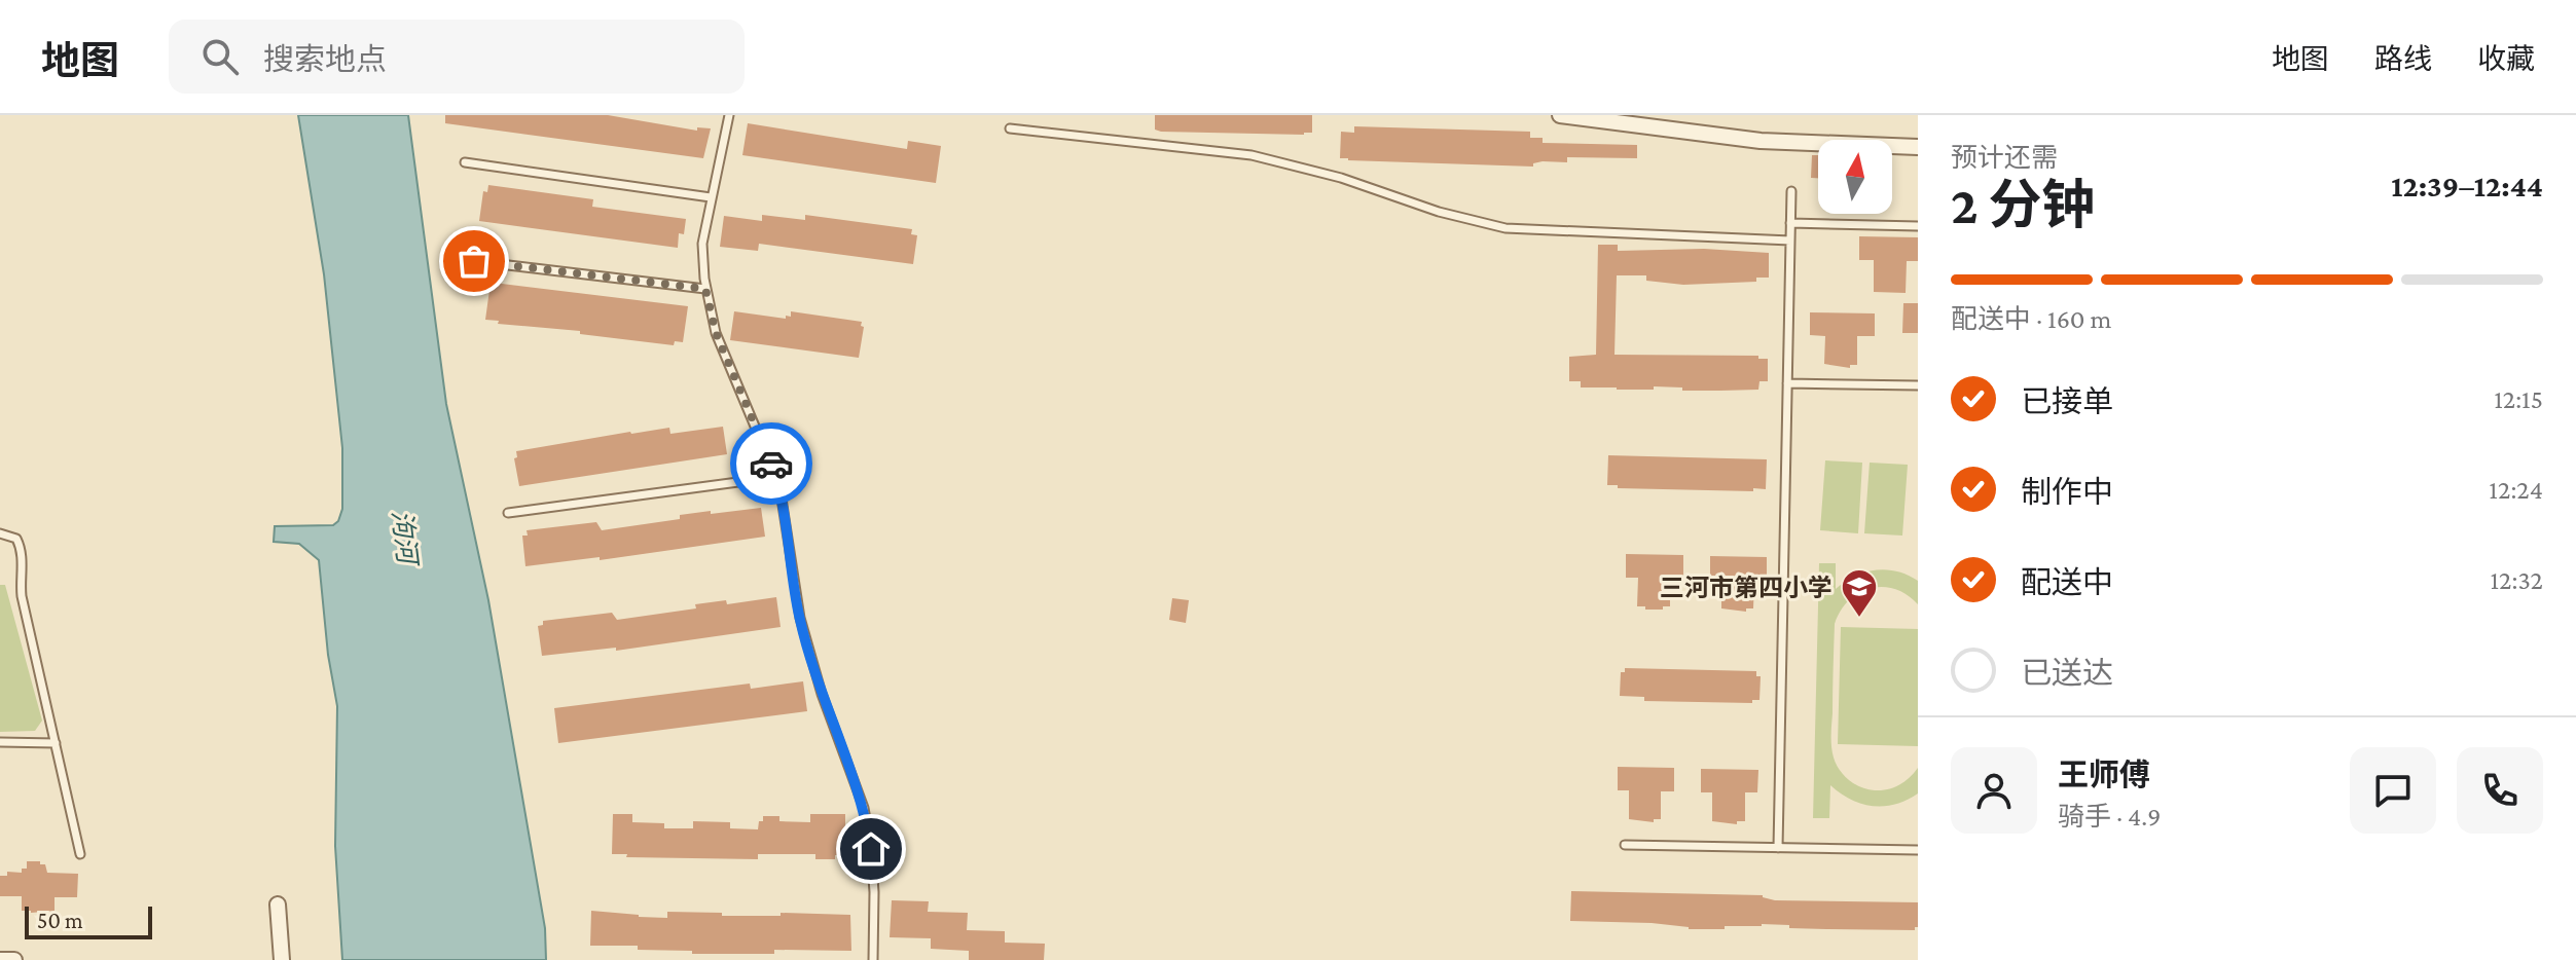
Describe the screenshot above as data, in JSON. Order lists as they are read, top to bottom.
{
  "water": ["泃河"],
  "places": {
    "school or university": ["三河市第四小学"]
  },
  "scale_bar": "50 m",
  "north": "top",
  "page": {
    "header": "地图",
    "search": "搜索地点",
    "nav": ["地图", "路线", "收藏"],
    "heading": ["2 分钟", "预计还需", "12:39–12:44"],
    "panel": ["王师傅", "骑手 · 4.9"],
    "bar": "配送中 · 160 m",
    "list": [
      ["已接单", "12:15"],
      ["制作中", "12:24"],
      ["配送中", "12:32"],
      "已送达"
    ],
    "scale": "50 m"
  }
}
